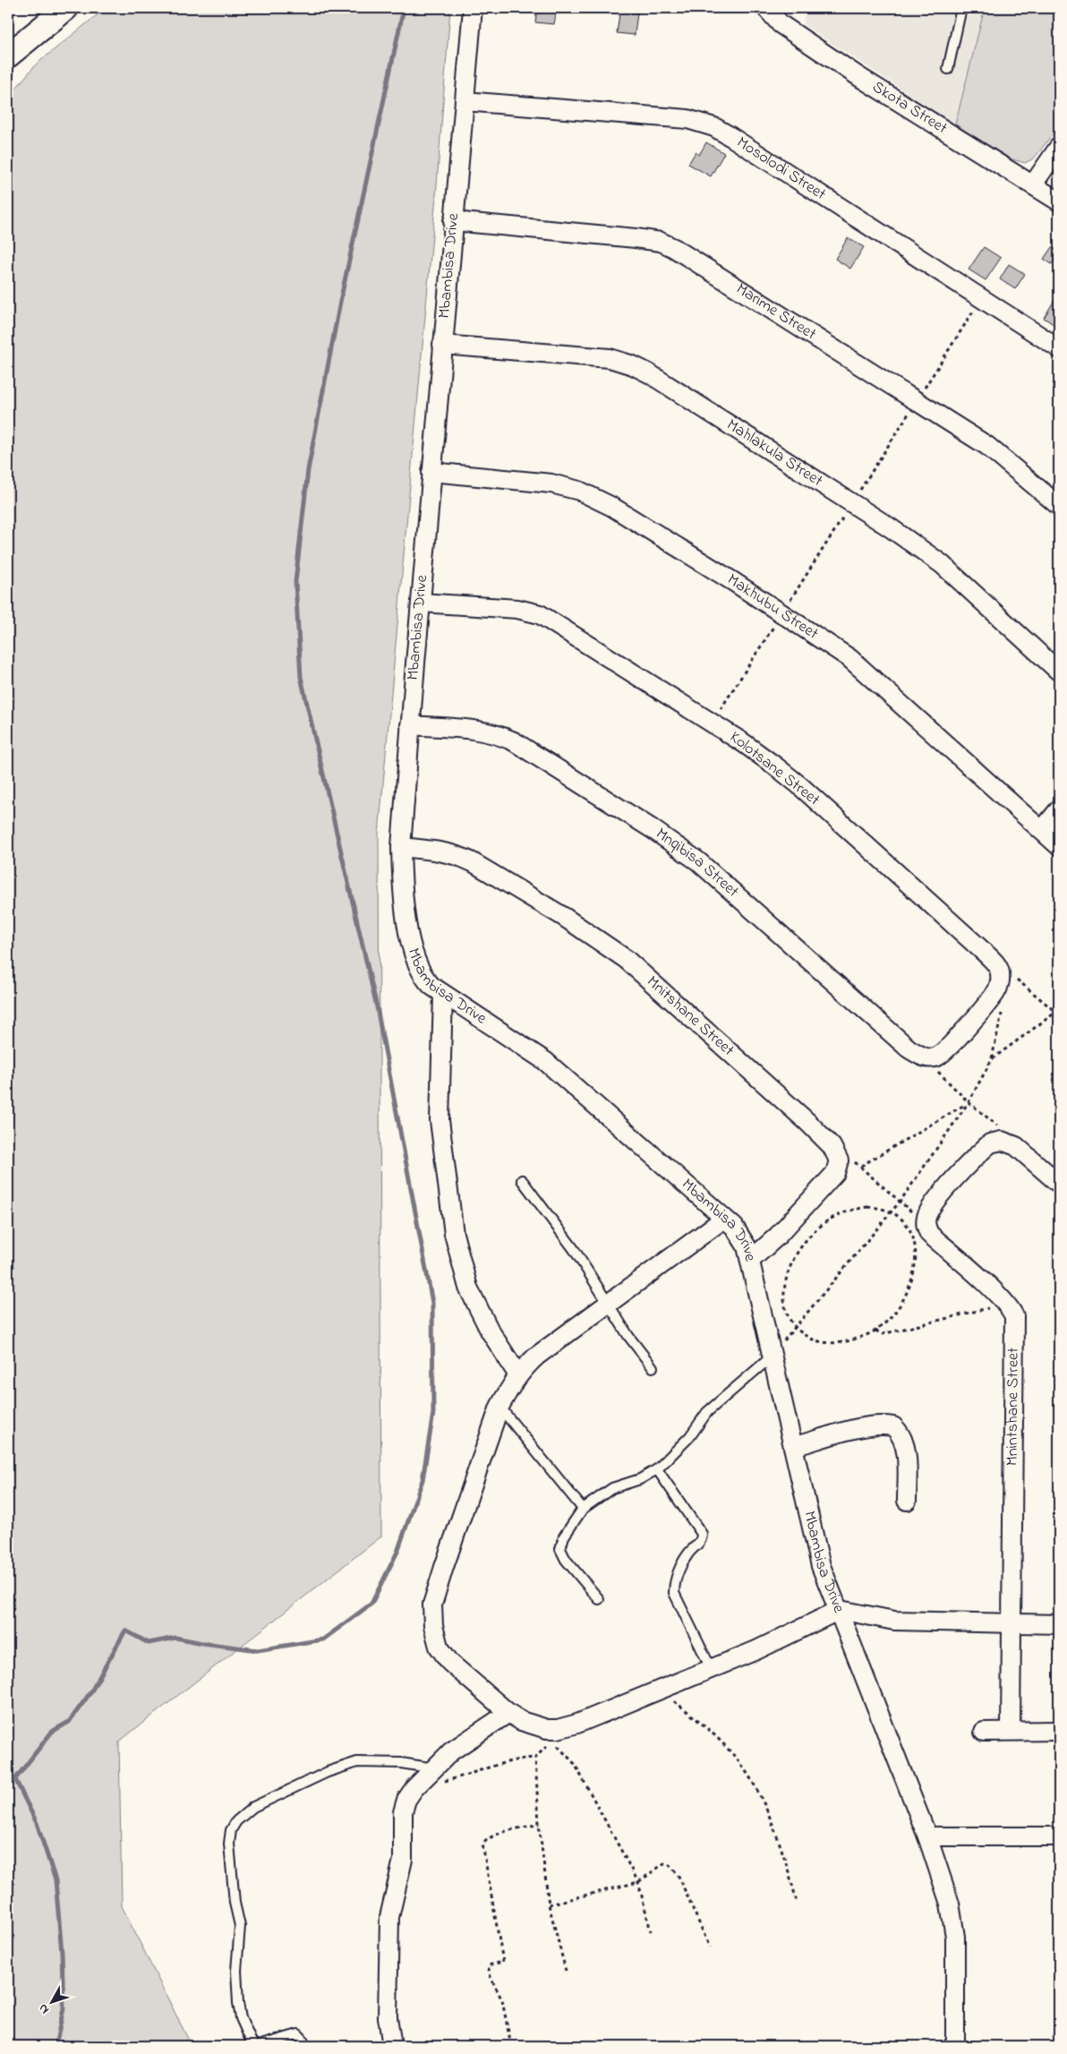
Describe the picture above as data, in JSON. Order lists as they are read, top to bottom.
{
  "streets": {
    "street": [
      "Skota Street",
      "Mosolodi Street",
      "Mbambisa Drive",
      "Marime Street",
      "Mahlakula Street",
      "Makhubu Street",
      "Kolotsane Street",
      "Mnqibisa Street",
      "Mnitshane Street",
      "Mnintshane Street"
    ]
  },
  "crossings": [
    ["Mosolodi Street", "Mbambisa Drive"],
    ["Mbambisa Drive", "Marime Street"],
    ["Mbambisa Drive", "Mahlakula Street"],
    ["Mbambisa Drive", "Makhubu Street"],
    ["Mbambisa Drive", "Kolotsane Street"],
    ["Mbambisa Drive", "Mnqibisa Street"],
    ["Mbambisa Drive", "Mnitshane Street"],
    ["Mbambisa Drive", "Mnintshane Street"]
  ],
  "north": "bottom left"
}
